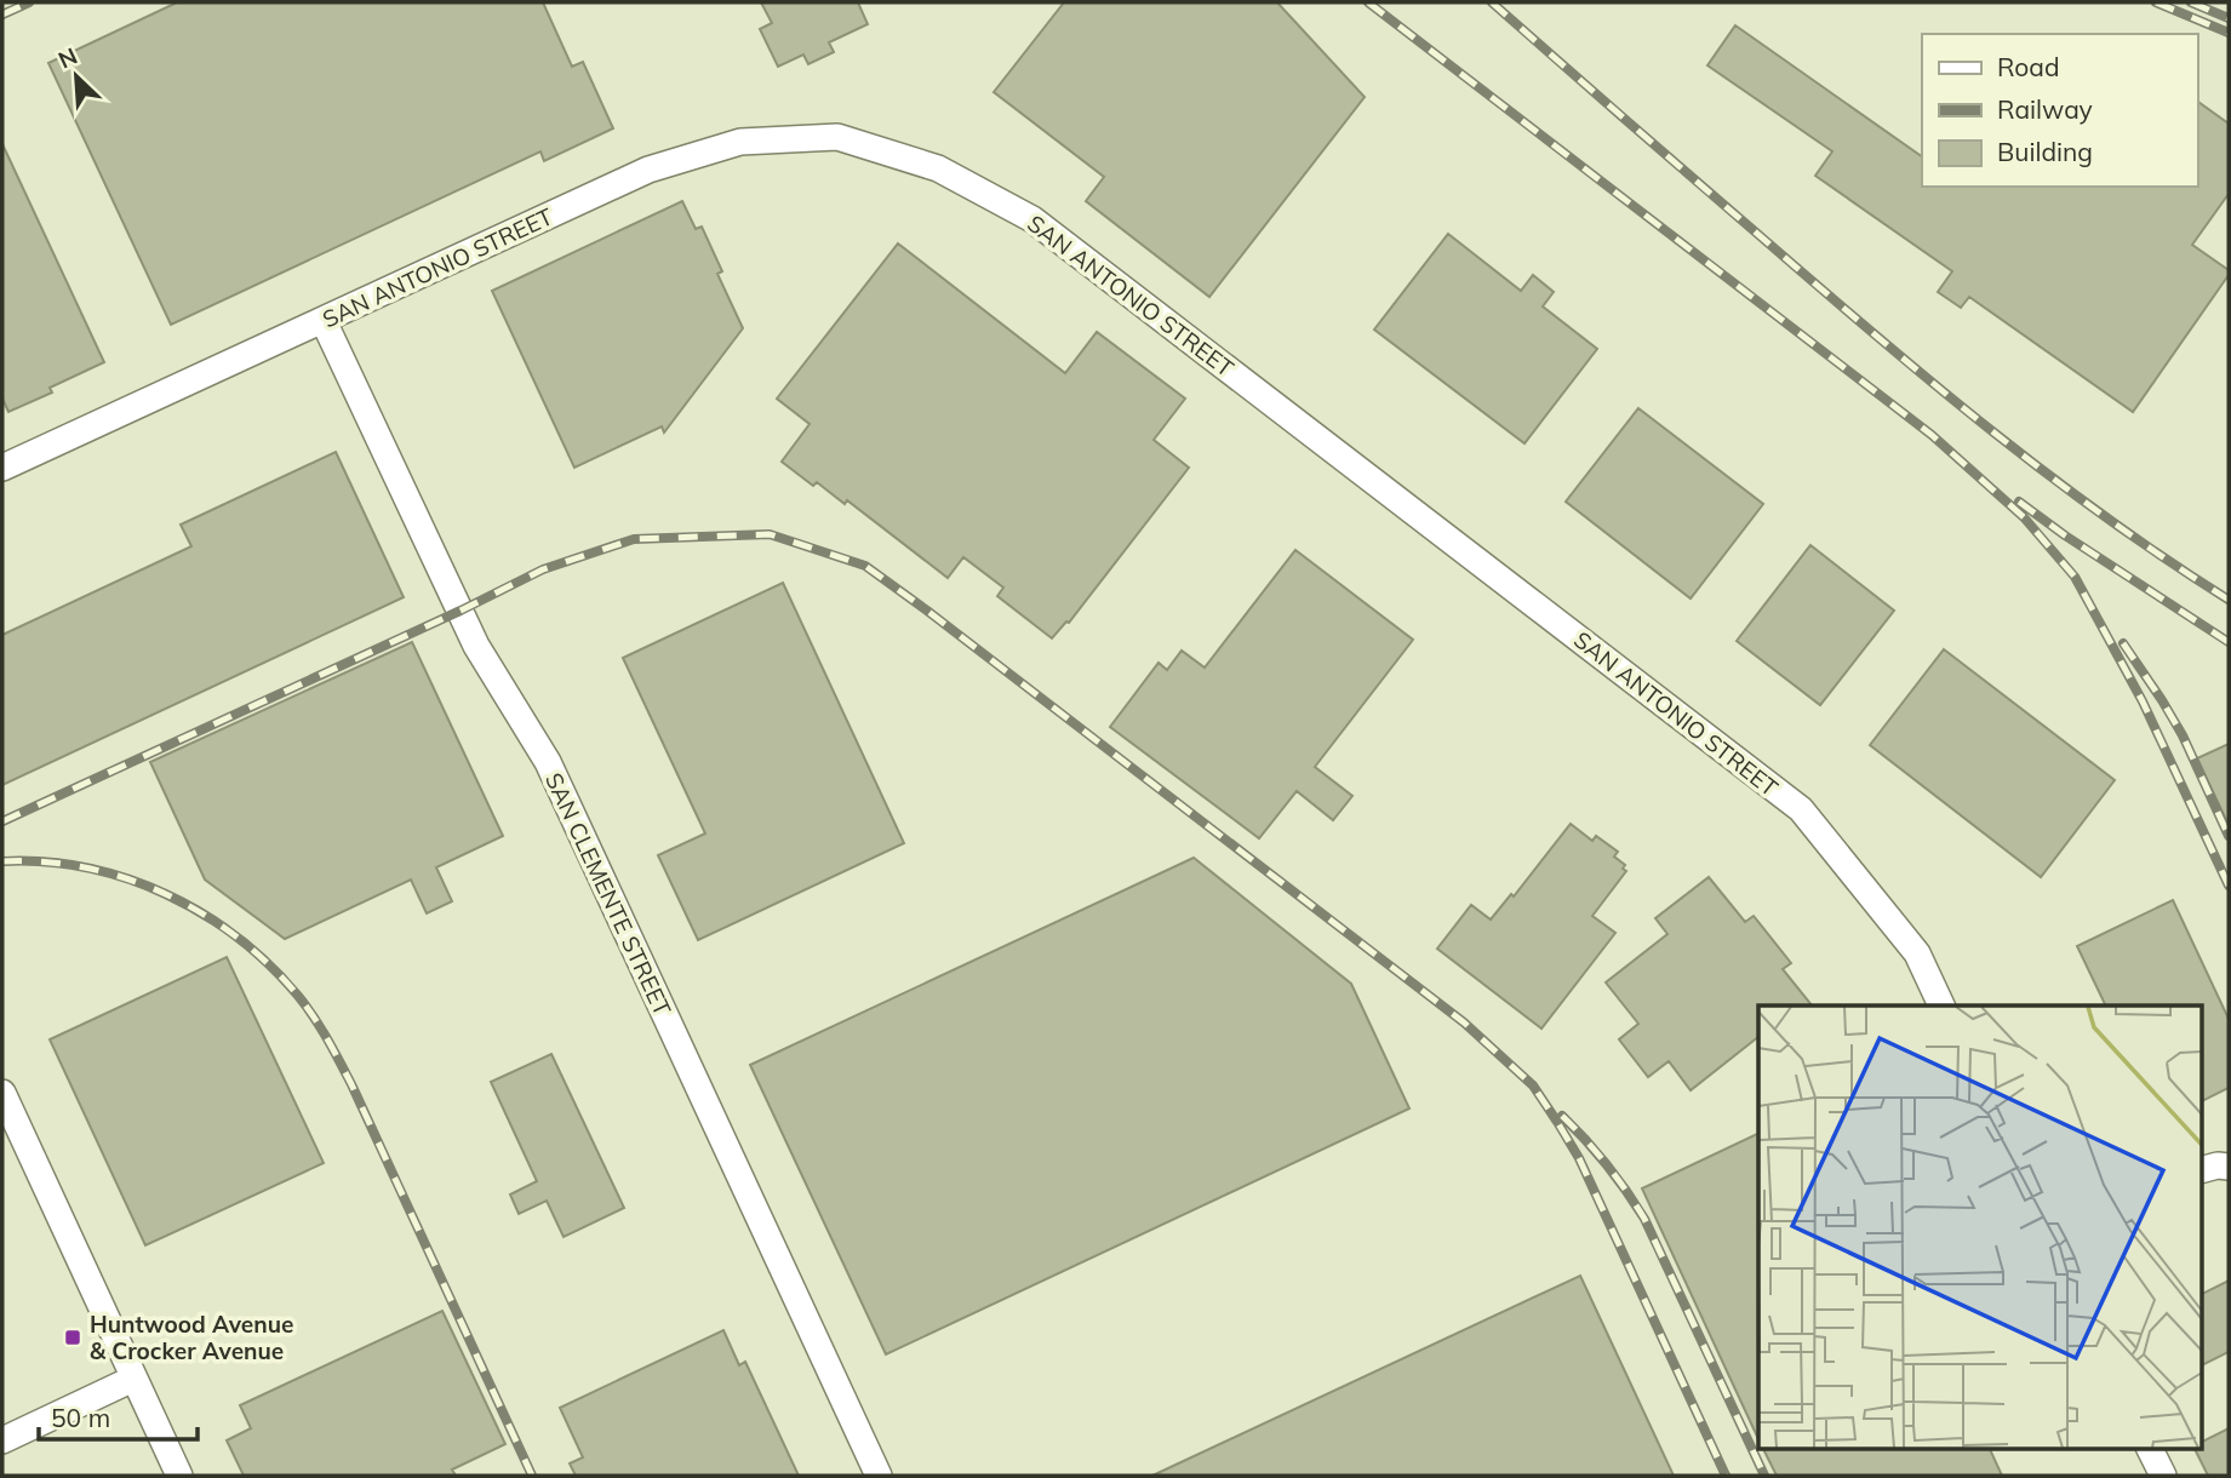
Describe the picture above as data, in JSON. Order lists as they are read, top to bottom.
{
  "streets": {
    "street": ["SAN ANTONIO STREET", "SAN CLEMENTE STREET"]
  },
  "crossings": [
    ["SAN ANTONIO STREET", "SAN CLEMENTE STREET"]
  ],
  "places": {
    "transit": ["Huntwood Avenue & Crocker Avenue"]
  },
  "legend": ["Road", "Railway", "Building"],
  "scale_bar": "50 m",
  "north": "top left"
}
